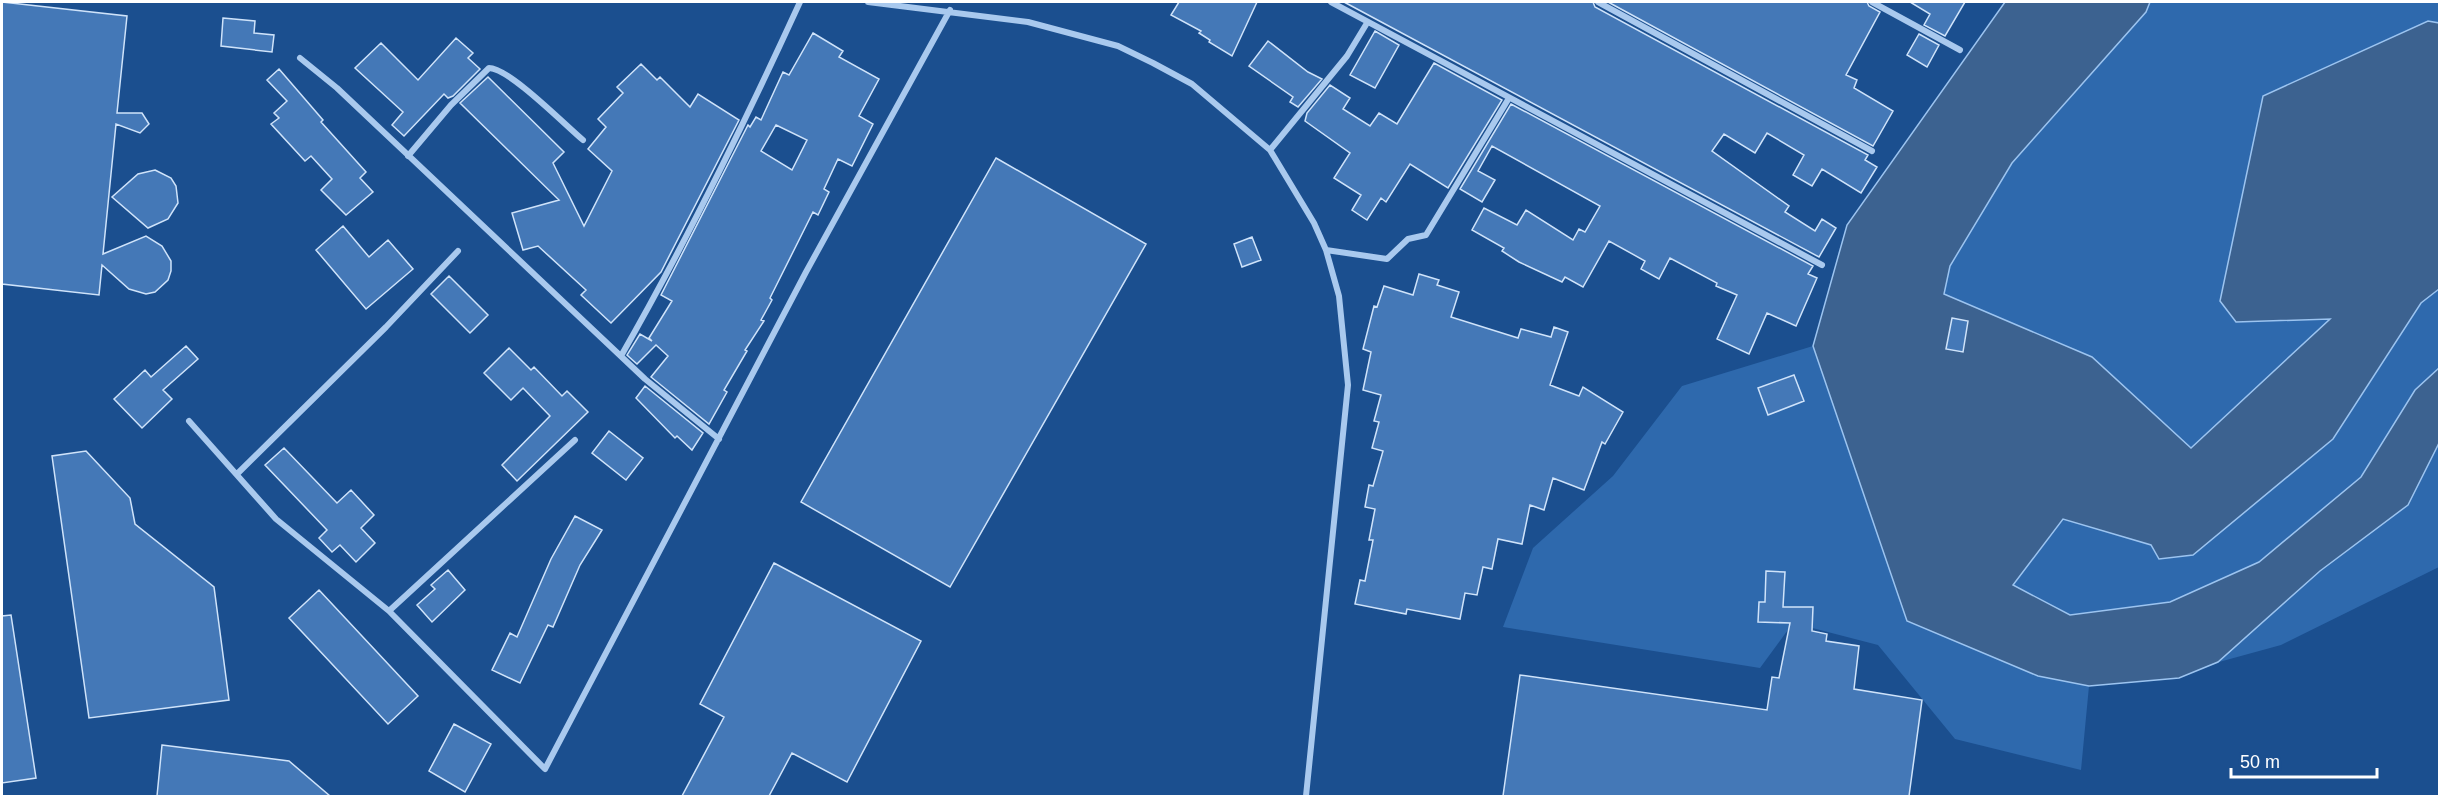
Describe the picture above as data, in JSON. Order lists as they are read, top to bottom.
{
  "scale_bar": "50 m"
}
